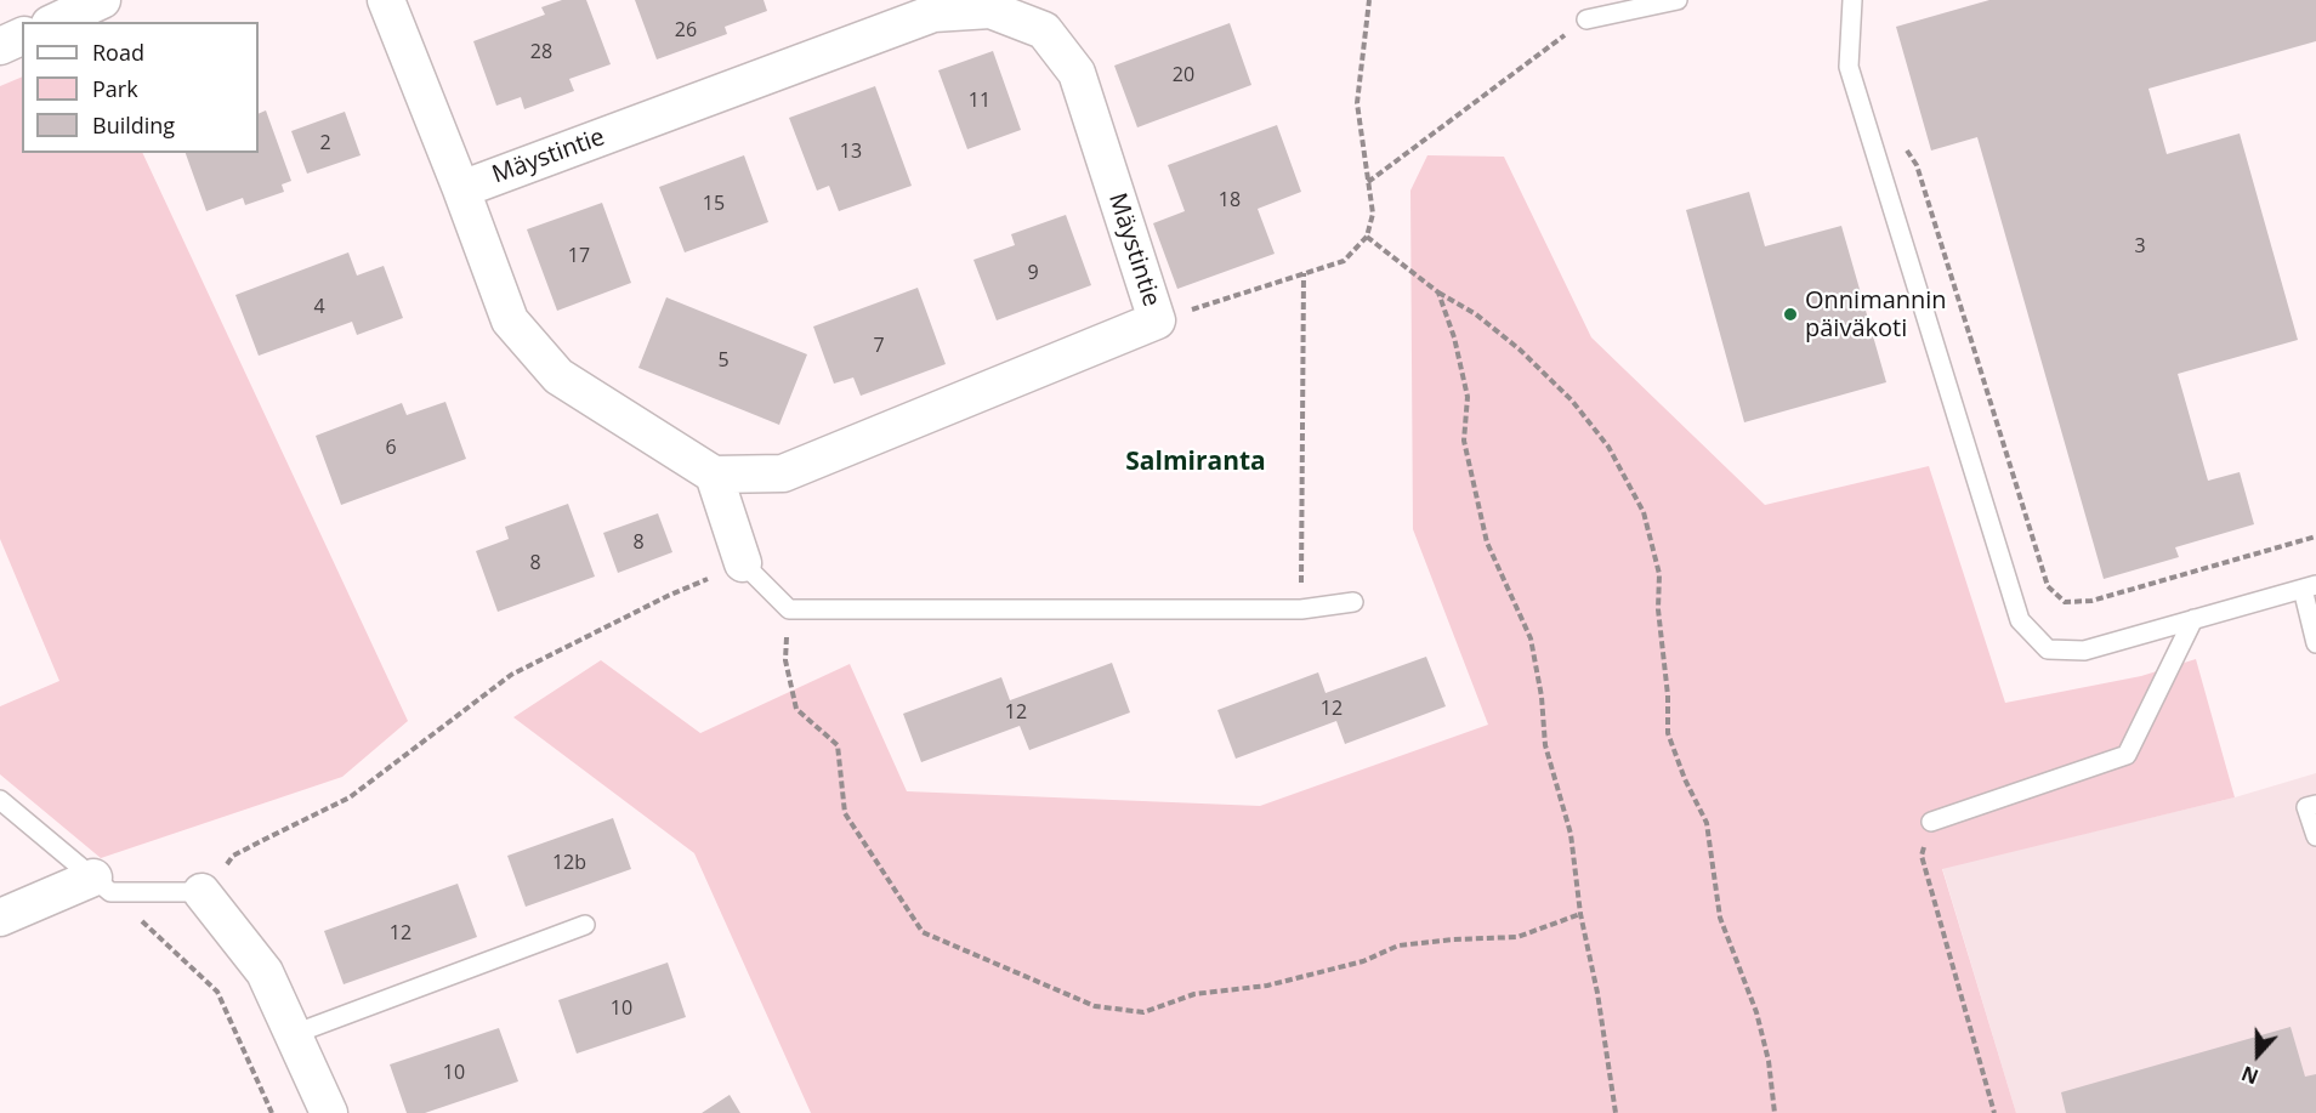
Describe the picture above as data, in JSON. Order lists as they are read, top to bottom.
{
  "streets": {
    "street": ["Mäystintie"]
  },
  "districts": ["Salmiranta"],
  "places": ["Onnimannin päiväkoti"],
  "house_numbers": [
    "26",
    "28",
    "20",
    "11",
    "2",
    "13",
    "18",
    "15",
    "3",
    "17",
    "9",
    "4",
    "7",
    "5",
    "6",
    "8",
    "8",
    "12",
    "12",
    "12b",
    "12",
    "10",
    "10"
  ],
  "legend": ["Road", "Park", "Building"],
  "north": "bottom"
}
